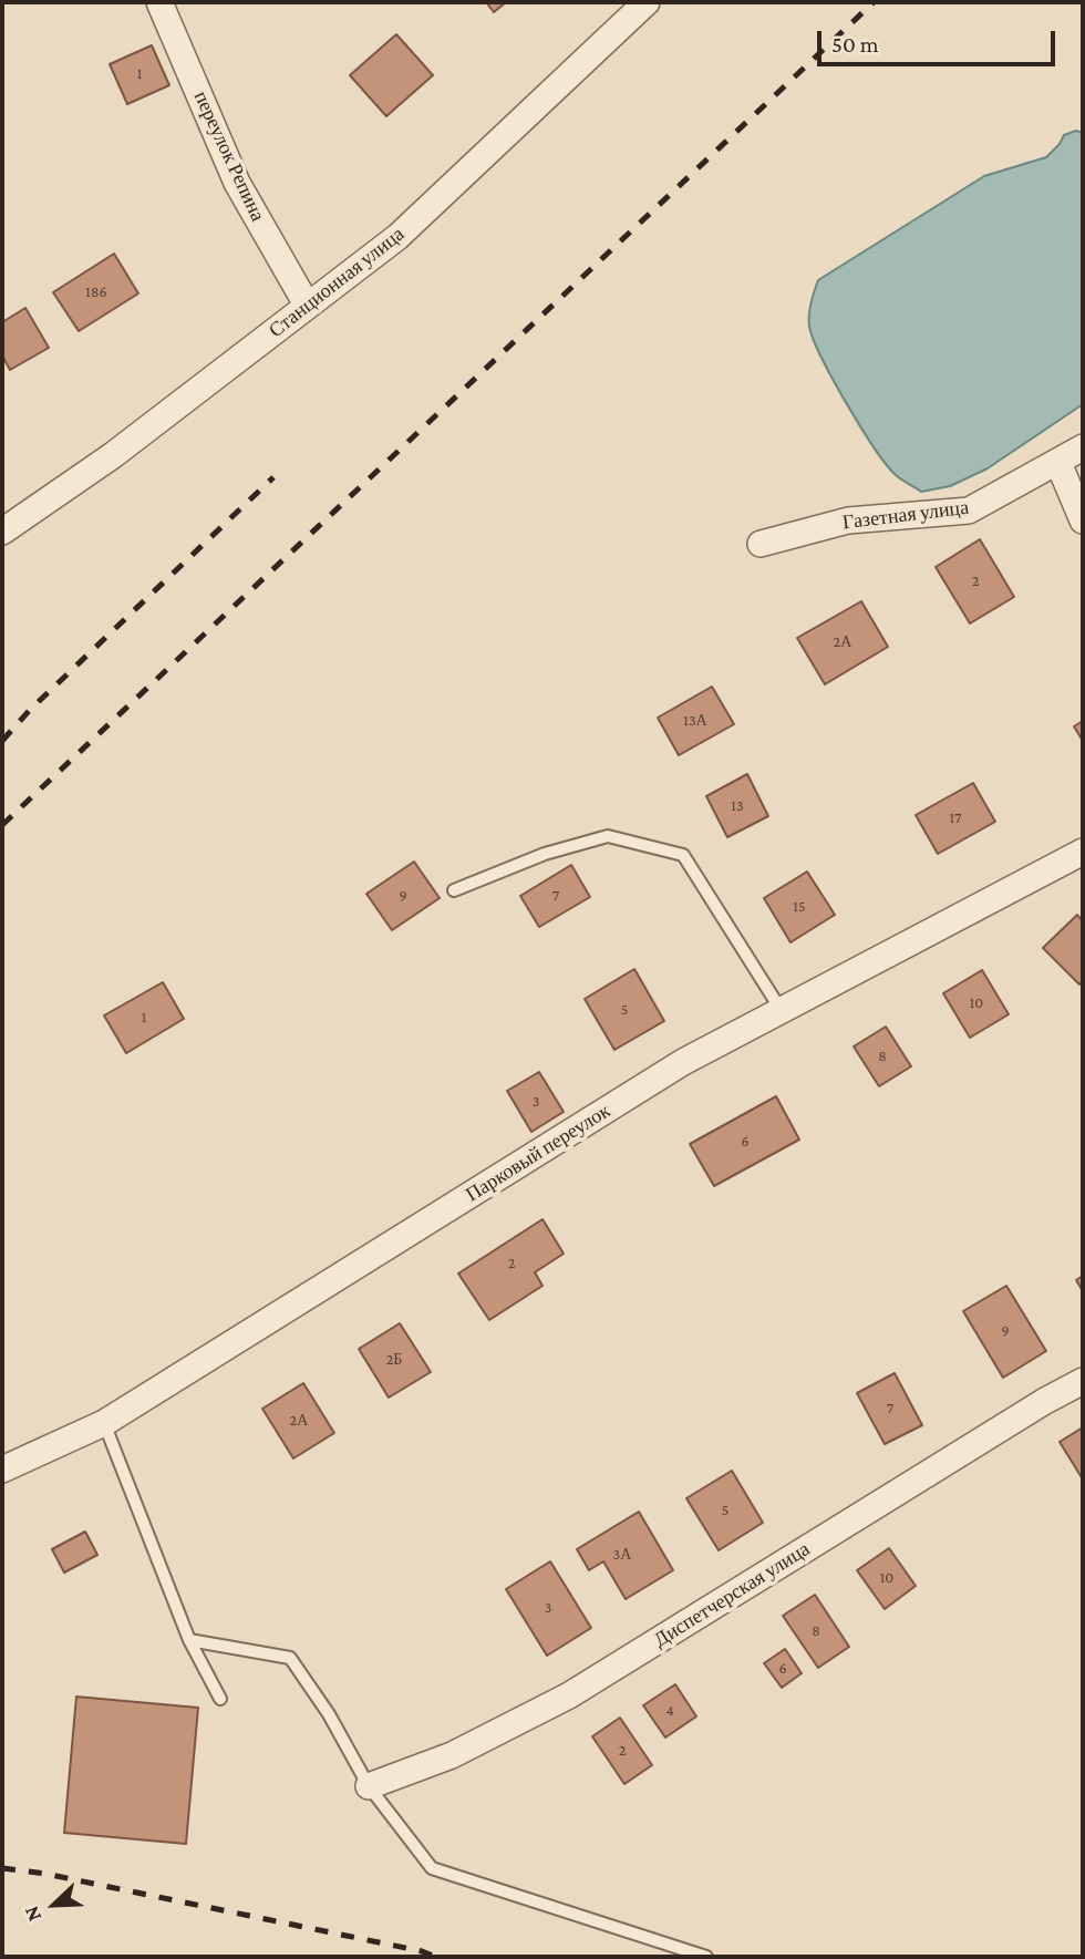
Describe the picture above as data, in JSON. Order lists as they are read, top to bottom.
{
  "streets": {
    "street": [
      "переулок Репина",
      "Станционная улица",
      "Газетная улица",
      "Парковый переулок",
      "Диспетчерская улица"
    ]
  },
  "crossings": [
    ["переулок Репина", "Станционная улица"]
  ],
  "house_numbers": [
    "1",
    "186",
    "2",
    "2А",
    "13А",
    "13",
    "17",
    "9",
    "7",
    "15",
    "10",
    "5",
    "1",
    "8",
    "3",
    "6",
    "2",
    "9",
    "2Б",
    "7",
    "2А",
    "5",
    "3А",
    "10",
    "3",
    "8",
    "6",
    "4",
    "2"
  ],
  "scale_bar": "50 m",
  "north": "bottom left"
}
